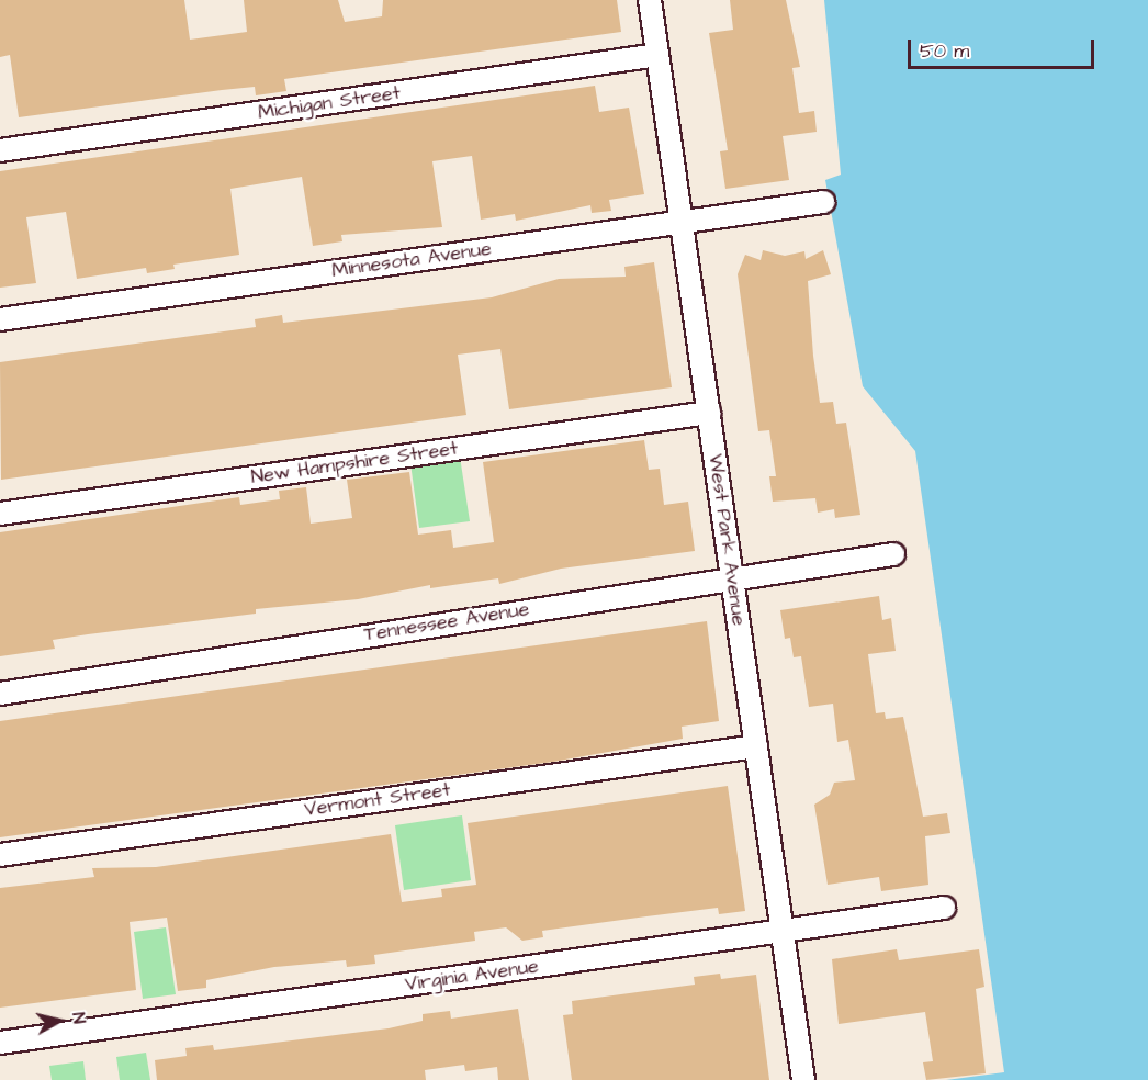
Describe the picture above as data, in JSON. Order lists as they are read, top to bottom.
{
  "streets": {
    "street": [
      "Michigan Street",
      "Minnesota Avenue",
      "New Hampshire Street",
      "West Park Avenue",
      "Tennessee Avenue",
      "Vermont Street",
      "Virginia Avenue"
    ]
  },
  "crossings": [
    ["Michigan Street", "West Park Avenue"],
    ["Minnesota Avenue", "West Park Avenue"],
    ["New Hampshire Street", "West Park Avenue"],
    ["West Park Avenue", "Tennessee Avenue"],
    ["West Park Avenue", "Vermont Street"],
    ["West Park Avenue", "Virginia Avenue"]
  ],
  "scale_bar": "50 m",
  "north": "right"
}
